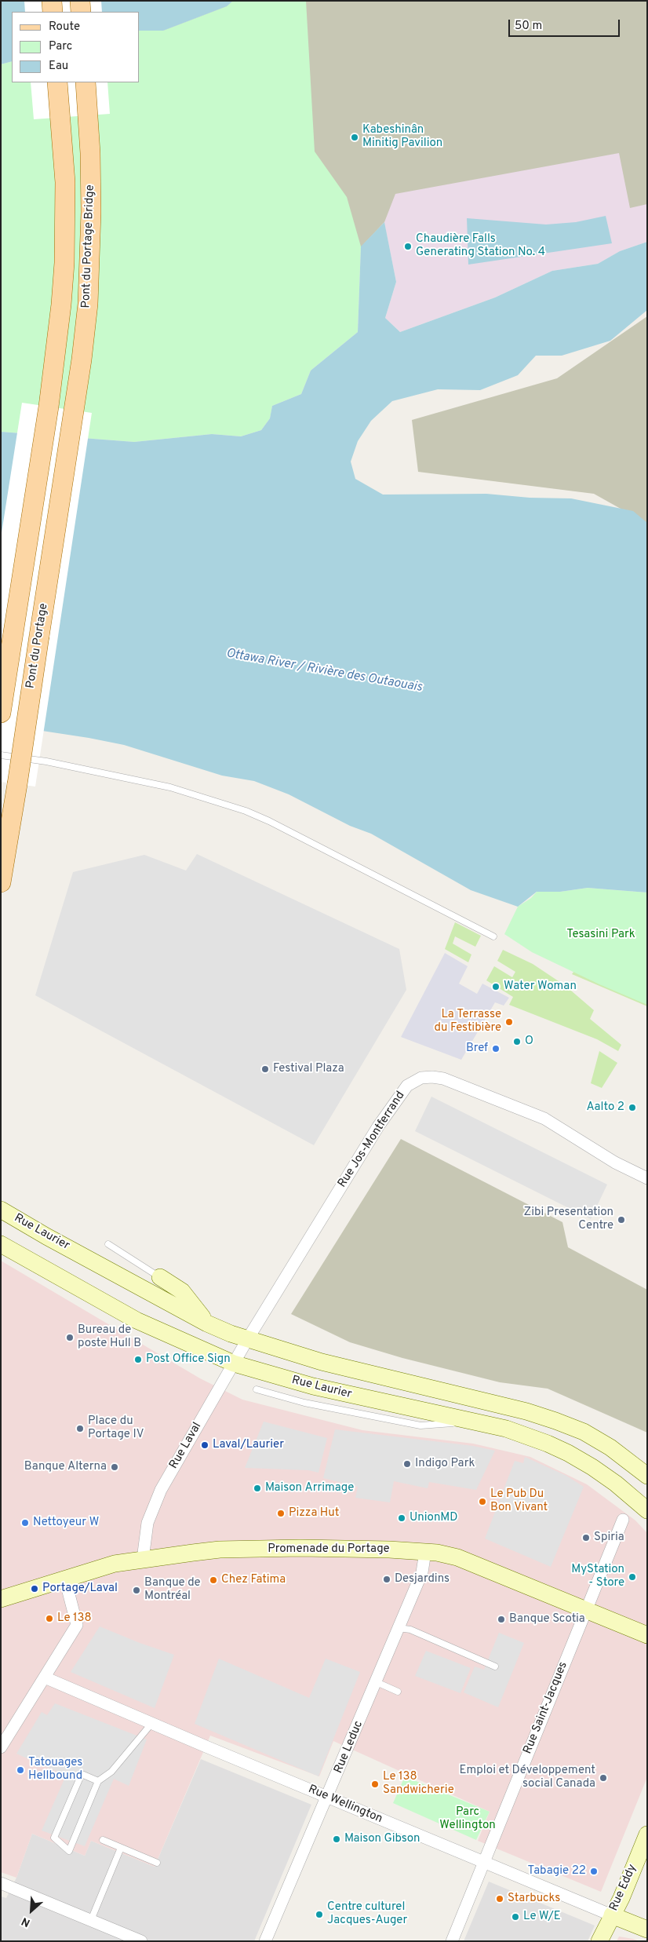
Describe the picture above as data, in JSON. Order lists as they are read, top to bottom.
{
  "streets": {
    "main road": [
      "Pont du Portage Bridge",
      "Pont du Portage",
      "Rue Laurier",
      "Promenade du Portage",
      "Rue Wellington",
      "Rue Eddy"
    ],
    "street": [
      "Rue Jos-Montferrand",
      "Rue Laval",
      "Rue Saint-Jacques",
      "Rue Leduc"
    ]
  },
  "crossings": [
    ["Pont du Portage Bridge", "Pont du Portage"],
    ["Rue Jos-Montferrand", "Rue Laurier"],
    ["Rue Jos-Montferrand", "Rue Laval"],
    ["Rue Laurier", "Rue Laval"],
    ["Rue Laval", "Promenade du Portage"],
    ["Promenade du Portage", "Rue Saint-Jacques"],
    ["Promenade du Portage", "Rue Leduc"],
    ["Rue Saint-Jacques", "Rue Wellington"],
    ["Rue Leduc", "Rue Wellington"],
    ["Rue Wellington", "Rue Eddy"]
  ],
  "water": ["Ottawa River / Rivière des Outaouais"],
  "parks": ["Tesasini Park", "Parc Wellington"],
  "places": [
    "Kabeshinân Minitig Pavilion",
    "Chaudière Falls Generating Station No. 4",
    "Water Woman",
    "La Terrasse du Festibière",
    "O",
    "Bref",
    "Festival Plaza",
    "Aalto 2",
    "Zibi Presentation Centre",
    "Bureau de poste Hull B",
    "Post Office Sign",
    "Place du Portage IV",
    "Laval/Laurier",
    "Indigo Park",
    "Banque Alterna",
    "Maison Arrimage",
    "Le Pub Du Bon Vivant",
    "Pizza Hut",
    "UnionMD",
    "Nettoyeur W",
    "Spiria",
    "MyStation - Store",
    "Desjardins",
    "Chez Fatima",
    "Portage/Laval",
    "Banque de Montréal",
    "Le 138",
    "Banque Scotia",
    "Tatouages Hellbound",
    "Emploi et Développement social Canada",
    "Le 138 Sandwicherie",
    "Maison Gibson",
    "Tabagie 22",
    "Starbucks",
    "Centre culturel Jacques-Auger",
    "Le W/E"
  ],
  "legend": ["Route", "Parc", "Eau"],
  "scale_bar": "50 m",
  "north": "bottom left"
}
